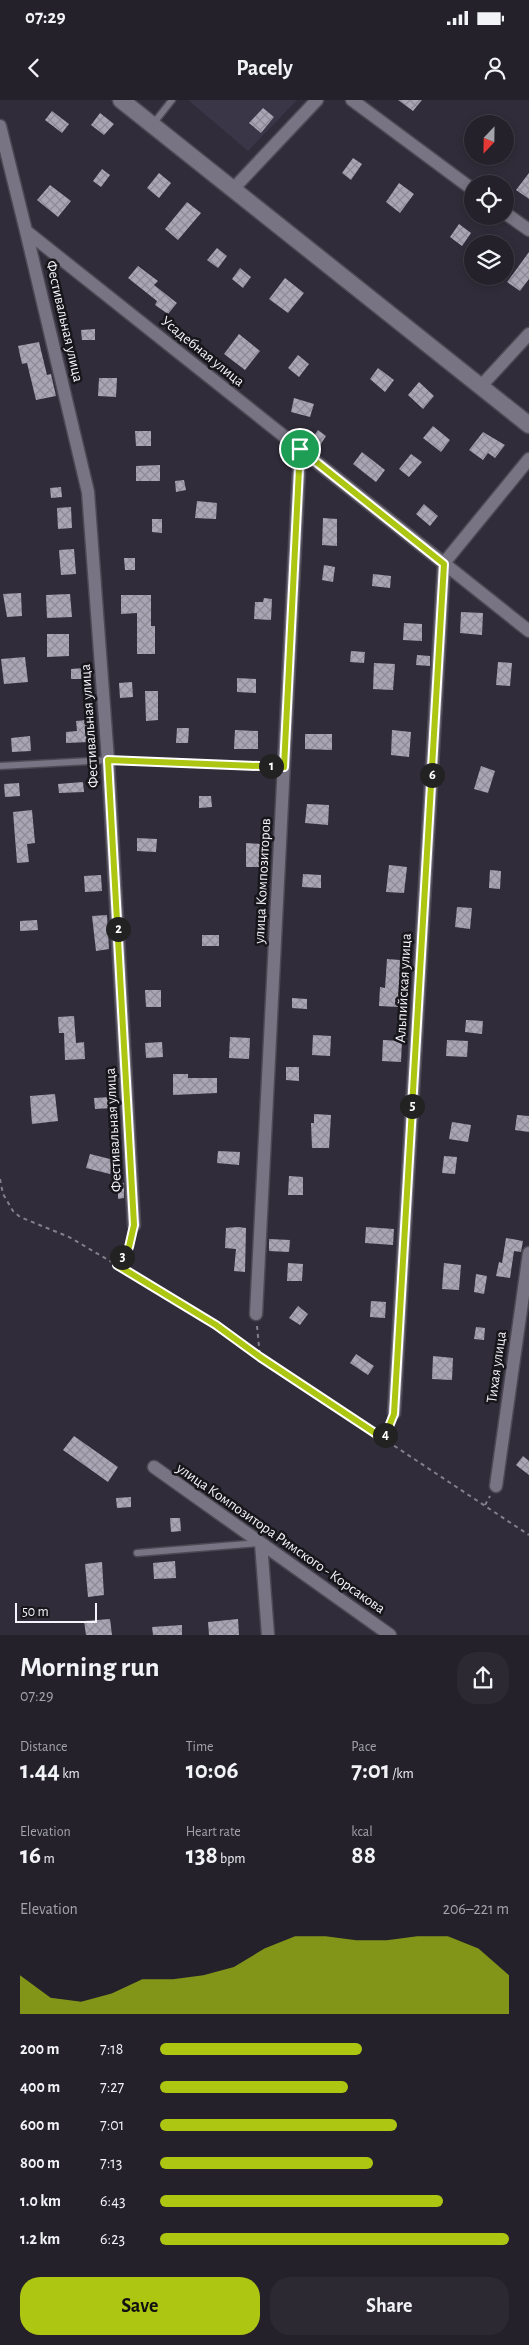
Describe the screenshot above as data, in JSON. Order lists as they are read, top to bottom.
{
  "streets": {
    "street": [
      "Фестивальная улица",
      "Усадебная улица",
      "улица Композиторов",
      "Альпийская улица",
      "Тихая улица",
      "улица Композитора Римского - Корсакова"
    ]
  },
  "crossings": [
    ["Фестивальная улица", "Усадебная улица"],
    ["Усадебная улица", "улица Композиторов"],
    ["Усадебная улица", "Альпийская улица"]
  ],
  "scale_bar": "50 m",
  "north": "bottom",
  "page": {
    "status": "07:29",
    "header": "Pacely",
    "pins": [
      "1",
      "6",
      "2",
      "5",
      "3",
      "4"
    ],
    "scale": "50 m",
    "heading": ["Morning run", "07:29"],
    "stats": [
      ["Distance", "1.44 km"],
      ["Time", "10:06"],
      ["Pace", "7:01 /km"],
      ["Elevation", "16 m"],
      ["Heart rate", "138 bpm"],
      ["kcal", "88"]
    ],
    "chart": ["Elevation", "206–221 m"],
    "list": [
      {
        "name": "200 m",
        "note": "7:18"
      },
      {
        "name": "400 m",
        "note": "7:27"
      },
      {
        "name": "600 m",
        "note": "7:01"
      },
      {
        "name": "800 m",
        "note": "7:13"
      },
      {
        "name": "1.0 km",
        "note": "6:43"
      },
      {
        "name": "1.2 km",
        "note": "6:23"
      }
    ],
    "buttons": ["Save", "Share"]
  }
}
